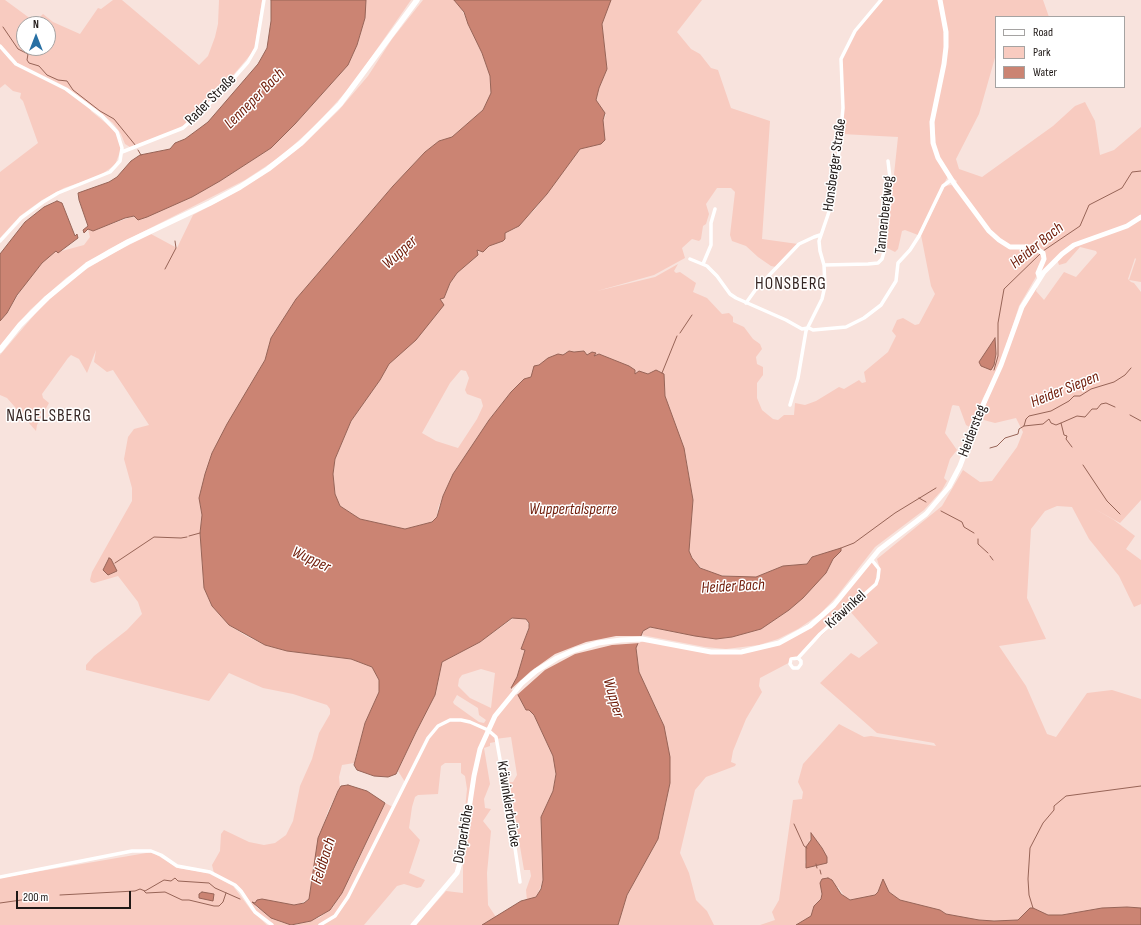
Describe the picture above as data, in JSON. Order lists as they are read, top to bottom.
{
  "streets": {
    "main road": ["Heidersteg", "Dörperhöhe"],
    "street": [
      "Rader Straße",
      "Honsberger Straße",
      "Tannenbergweg",
      "Kräwinkel",
      "Kräwinklerbrücke"
    ]
  },
  "crossings": [
    ["Honsberger Straße", "Tannenbergweg"],
    ["Heidersteg", "Kräwinkel"],
    ["Heidersteg", "Dörperhöhe"],
    ["Kräwinklerbrücke", "Dörperhöhe"]
  ],
  "districts": ["HONSBERG", "NAGELSBERG"],
  "water": [
    "Lenneper Bach",
    "Heider Bach",
    "Wupper",
    "Heider Siepen",
    "Wuppertalsperre",
    "Feldbach"
  ],
  "legend": ["Road", "Park", "Water"],
  "scale_bar": "200 m",
  "north": "top"
}
